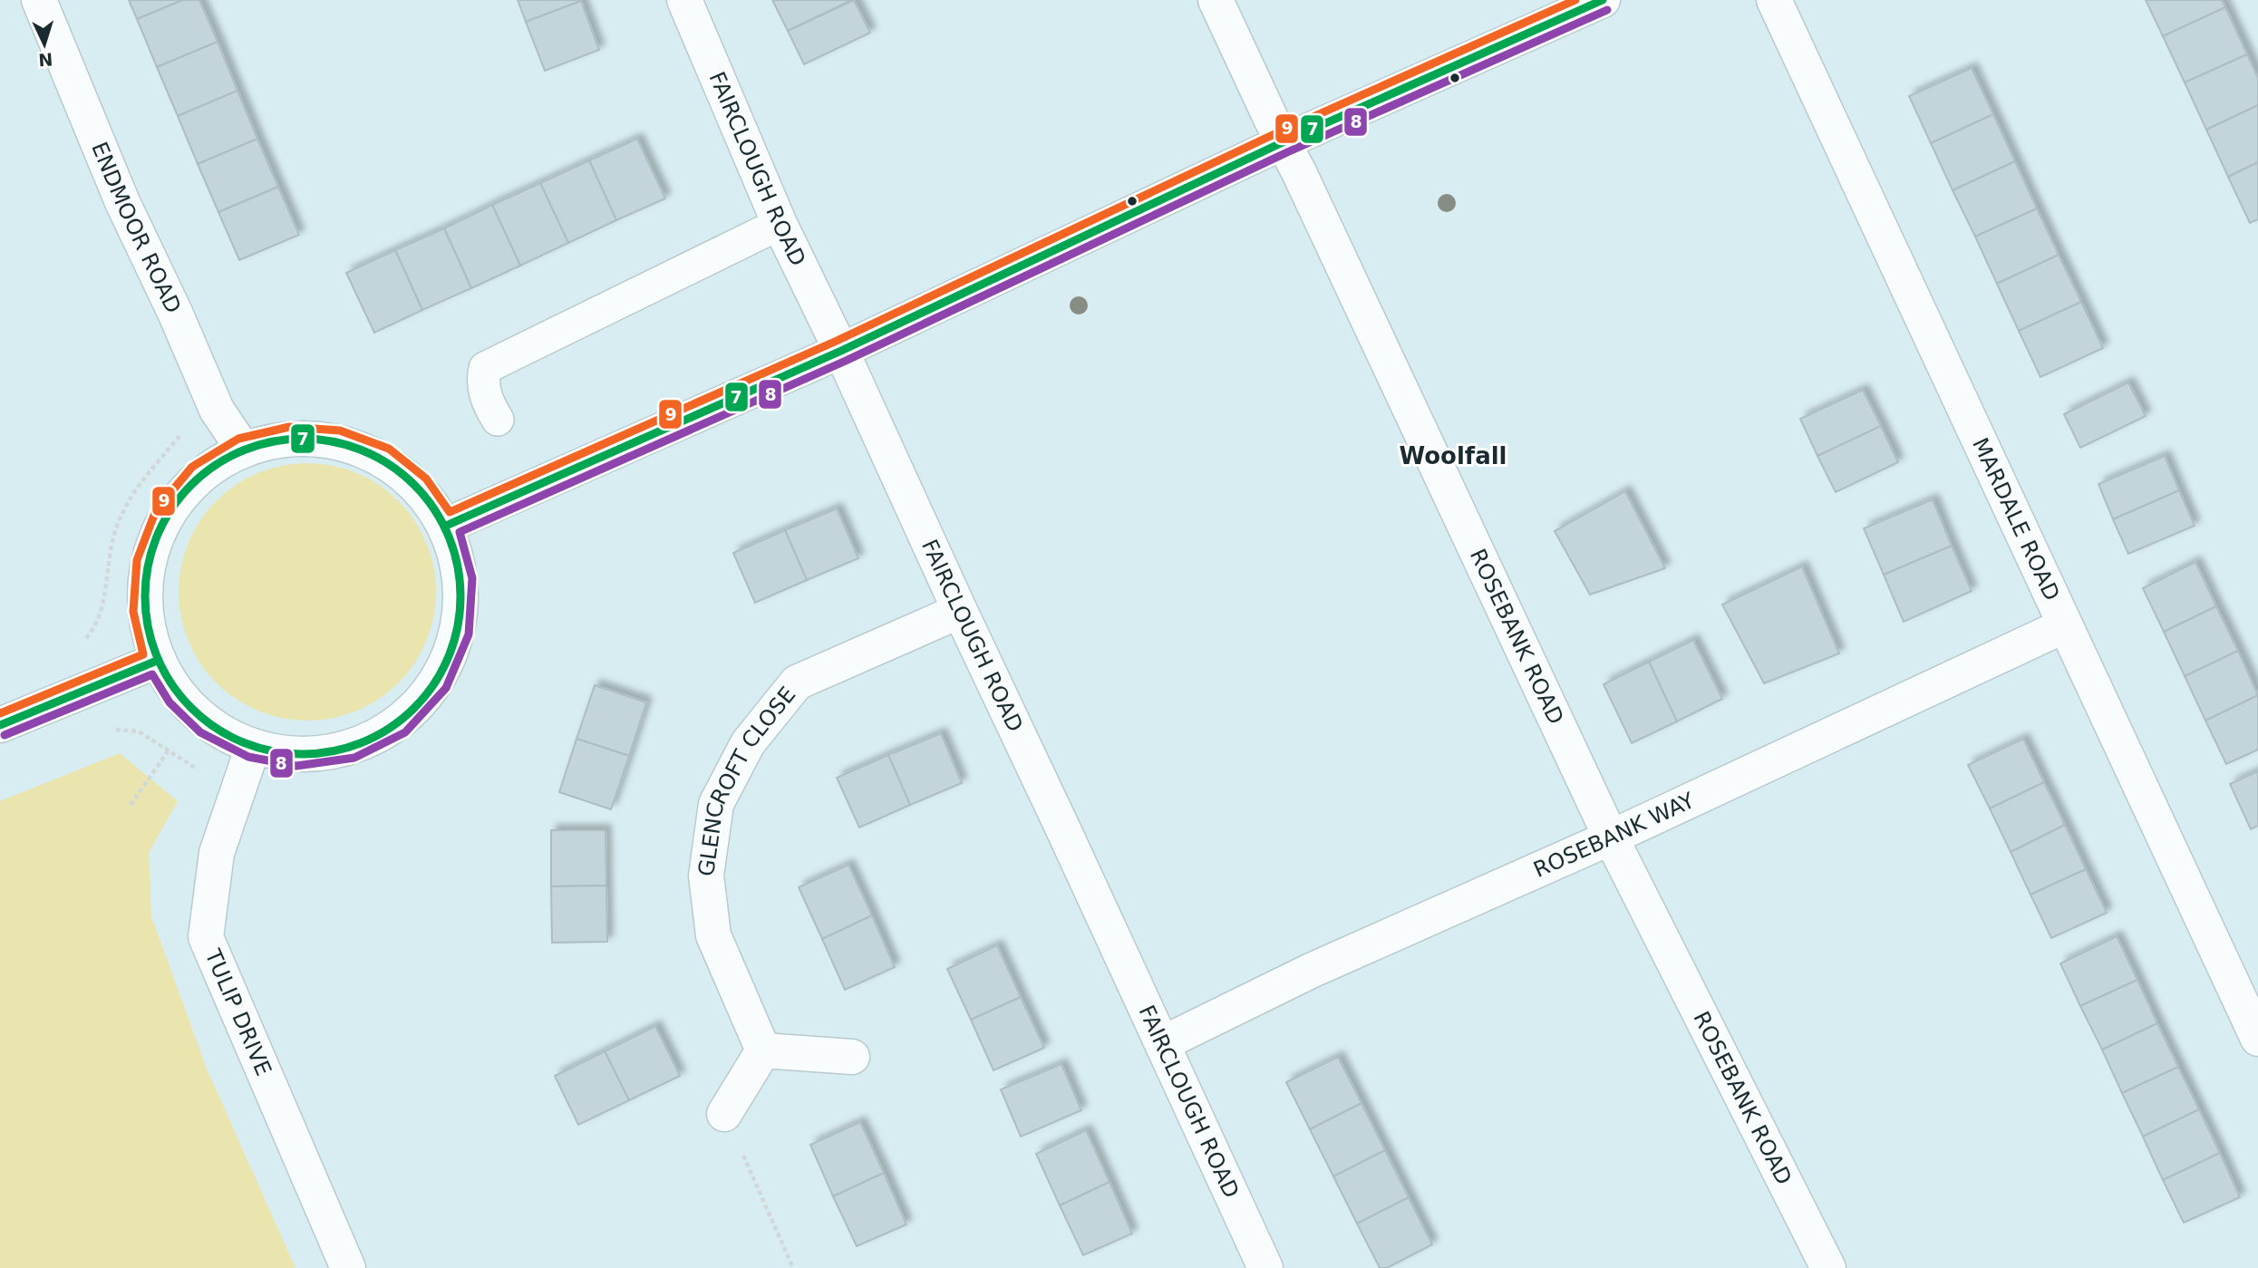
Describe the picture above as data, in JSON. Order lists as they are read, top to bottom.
{
  "streets": {
    "street": [
      "FAIRCLOUGH ROAD",
      "ENDMOOR ROAD",
      "MARDALE ROAD",
      "ROSEBANK ROAD",
      "GLENCROFT CLOSE",
      "ROSEBANK WAY",
      "TULIP DRIVE"
    ]
  },
  "crossings": [
    ["FAIRCLOUGH ROAD", "GLENCROFT CLOSE"],
    ["FAIRCLOUGH ROAD", "ROSEBANK WAY"],
    ["MARDALE ROAD", "ROSEBANK WAY"],
    ["ROSEBANK ROAD", "ROSEBANK WAY"]
  ],
  "districts": ["Woolfall"],
  "lines": ["transit line 7", "transit line 9", "transit line 8"],
  "north": "bottom"
}
